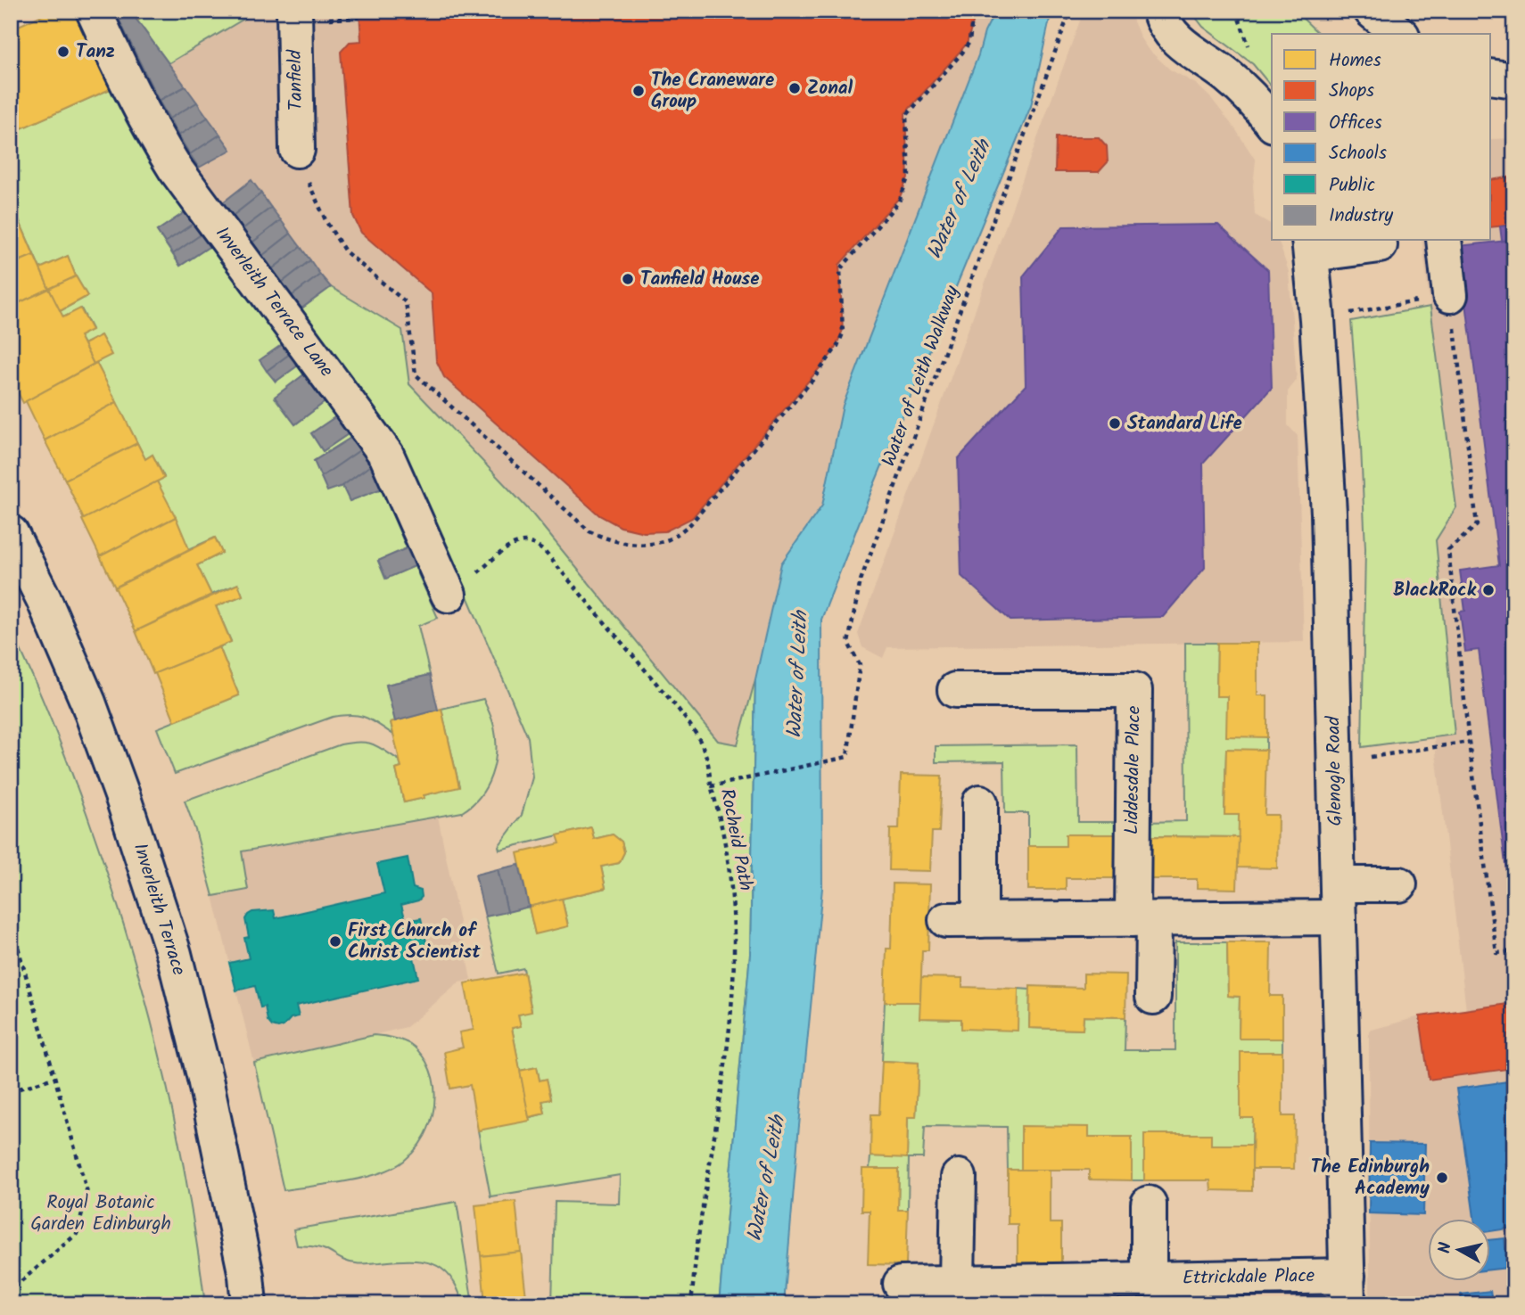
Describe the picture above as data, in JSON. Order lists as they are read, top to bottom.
{
  "streets": {
    "street": [
      "Tanfield",
      "Inverleith Terrace Lane",
      "Liddesdale Place",
      "Glenogle Road",
      "Inverleith Terrace",
      "Ettrickdale Place"
    ],
    "path": ["Water of Leith Walkway", "Rocheid Path"]
  },
  "crossings": [
    ["Inverleith Terrace Lane", "Rocheid Path"],
    ["Water of Leith Walkway", "Rocheid Path"],
    ["Glenogle Road", "Ettrickdale Place"]
  ],
  "water": ["Water of Leith"],
  "parks": ["Royal Botanic Garden Edinburgh"],
  "places": [
    "Tanz",
    "Zonal",
    "The Craneware Group",
    "Tanfield House",
    "Standard Life",
    "BlackRock",
    "First Church of Christ Scientist",
    "The Edinburgh Academy"
  ],
  "legend": [
    "Homes",
    "Shops",
    "Offices",
    "Schools",
    "Public",
    "Industry"
  ],
  "north": "left"
}
